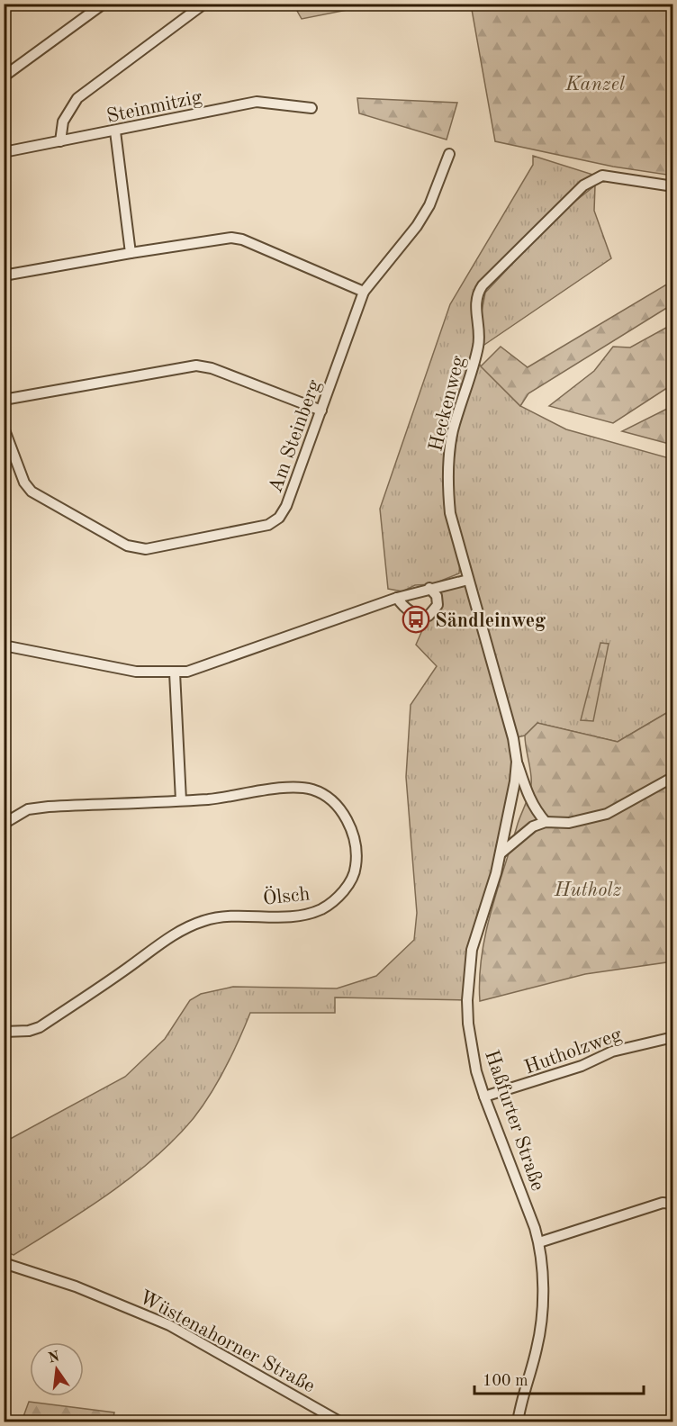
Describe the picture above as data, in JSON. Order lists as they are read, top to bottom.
{
  "streets": {
    "street": [
      "Steinmitzig",
      "Heckenweg",
      "Am Steinberg",
      "Ölsch",
      "Hutholzweg",
      "Haßfurter Straße",
      "Wüstenahorner Straße"
    ]
  },
  "crossings": [
    ["Heckenweg", "Haßfurter Straße"],
    ["Hutholzweg", "Haßfurter Straße"]
  ],
  "parks": ["Kanzel", "Hutholz"],
  "places": {
    "bus stop": ["Sändleinweg"]
  },
  "scale_bar": "100 m",
  "north": "top"
}
